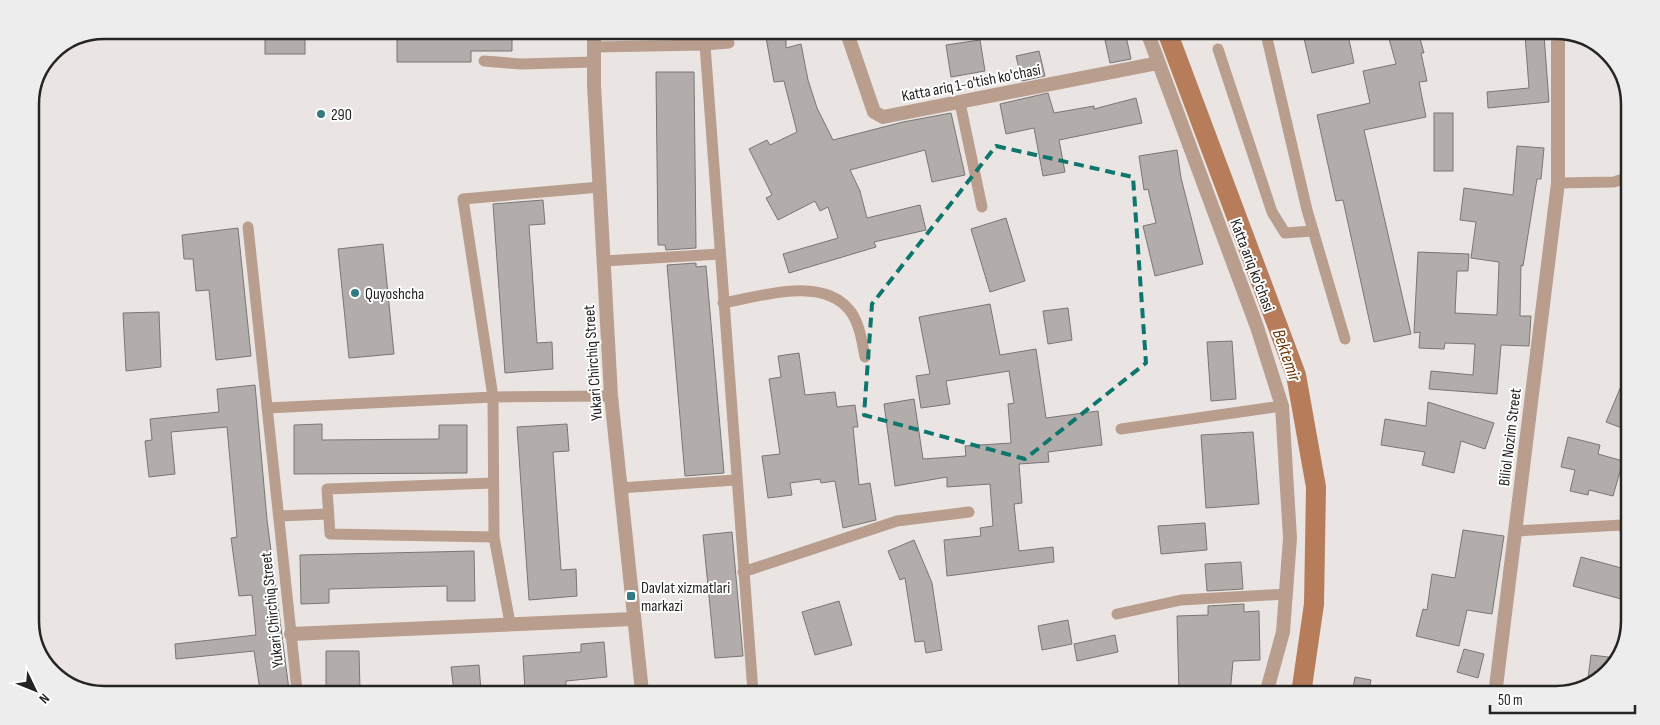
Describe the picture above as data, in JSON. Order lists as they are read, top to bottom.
{
  "streets": {
    "street": [
      "Katta ariq 1-o'tish ko'chasi",
      "Katta ariq ko'chasi",
      "Yukari Chirchiq Street",
      "Biliol Nozim Street"
    ]
  },
  "crossings": [
    ["Katta ariq 1-o'tish ko'chasi", "Katta ariq ko'chasi"]
  ],
  "water": ["Bektemir"],
  "places": {
    "other": ["290", "Quyoshcha"],
    "transit": ["Davlat xizmatlari markazi"]
  },
  "scale_bar": "50 m",
  "north": "bottom right"
}
